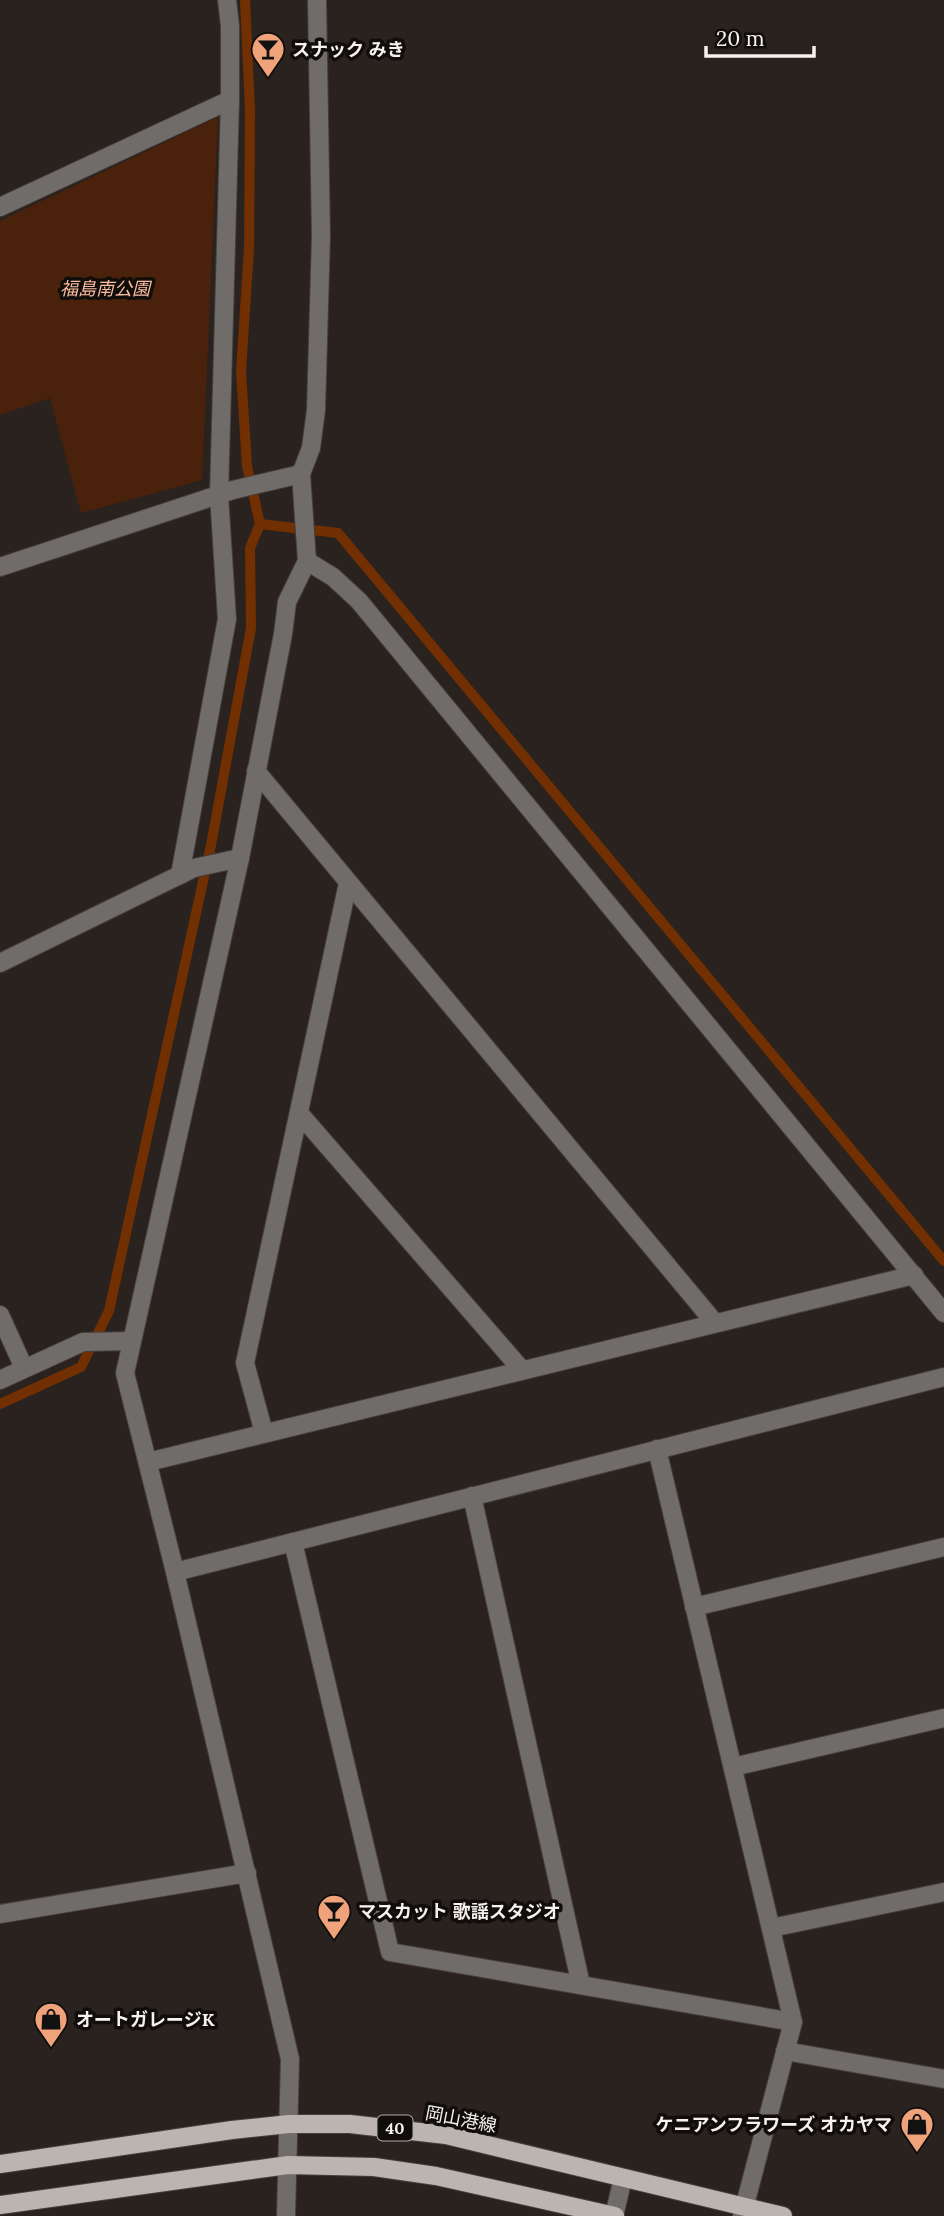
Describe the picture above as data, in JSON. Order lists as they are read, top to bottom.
{
  "streets": {
    "main road": ["岡山港線", "40"]
  },
  "parks": ["福島南公園"],
  "places": {
    "bar": ["スナック みき", "マスカット 歌謡スタジオ"],
    "shop": ["オートガレージK", "ケニアンフラワーズ オカヤマ"]
  },
  "scale_bar": "20 m"
}
